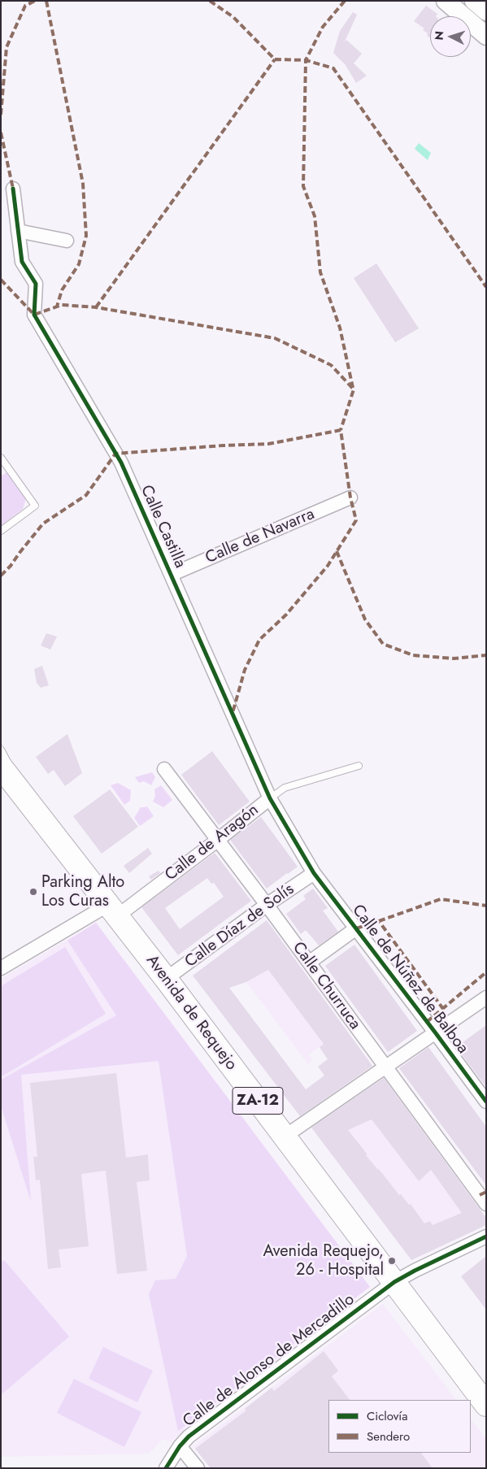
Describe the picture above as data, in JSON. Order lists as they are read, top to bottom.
{
  "streets": {
    "highway": ["Avenida de Requejo", "ZA-12"],
    "street": [
      "Calle Castilla",
      "Calle de Navarra",
      "Calle de Aragón",
      "Calle Díaz de Solís",
      "Calle de Núñez de Balboa",
      "Calle Churruca",
      "Calle de Alonso de Mercadillo"
    ]
  },
  "crossings": [
    ["Calle Castilla", "Calle de Navarra"],
    ["Calle Castilla", "Calle de Aragón"],
    ["Calle Castilla", "Calle Díaz de Solís"],
    ["Calle Castilla", "Calle de Núñez de Balboa"],
    ["Calle de Aragón", "Calle Churruca"],
    ["Calle de Aragón", "Avenida de Requejo"],
    ["Calle Díaz de Solís", "Calle de Núñez de Balboa"],
    ["Calle Díaz de Solís", "Calle Churruca"],
    ["Calle Díaz de Solís", "Avenida de Requejo"],
    ["Avenida de Requejo", "Calle de Alonso de Mercadillo"]
  ],
  "places": ["Parking Alto Los Curas", "Avenida Requejo, 26 - Hospital"],
  "legend": ["Ciclovía", "Sendero"],
  "north": "left"
}
